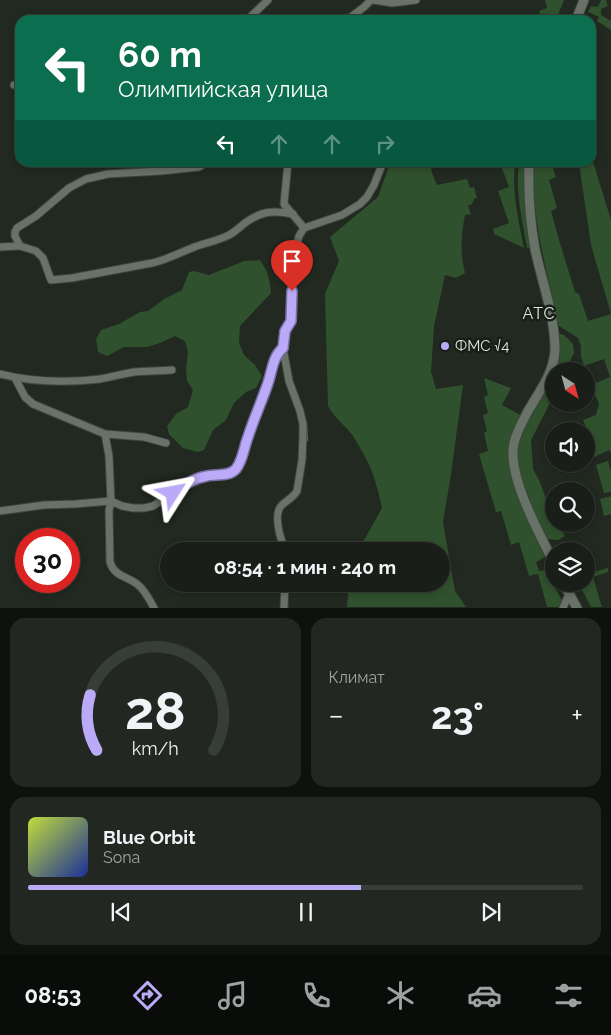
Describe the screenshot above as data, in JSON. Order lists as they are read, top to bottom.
{
  "districts": ["АТС"],
  "places": ["ФМС √4"],
  "north": "bottom right",
  "page": {
    "turn": ["60 m", "Олимпийская улица"],
    "limit": "30",
    "trip": "08:54 · 1 мин · 240 m",
    "tile": "Климат",
    "heat": ["−", "23°", "+"],
    "song": ["Blue Orbit", "Sona"],
    "tabs": "08:53",
    "gauge": ["28", "km/h"]
  }
}
